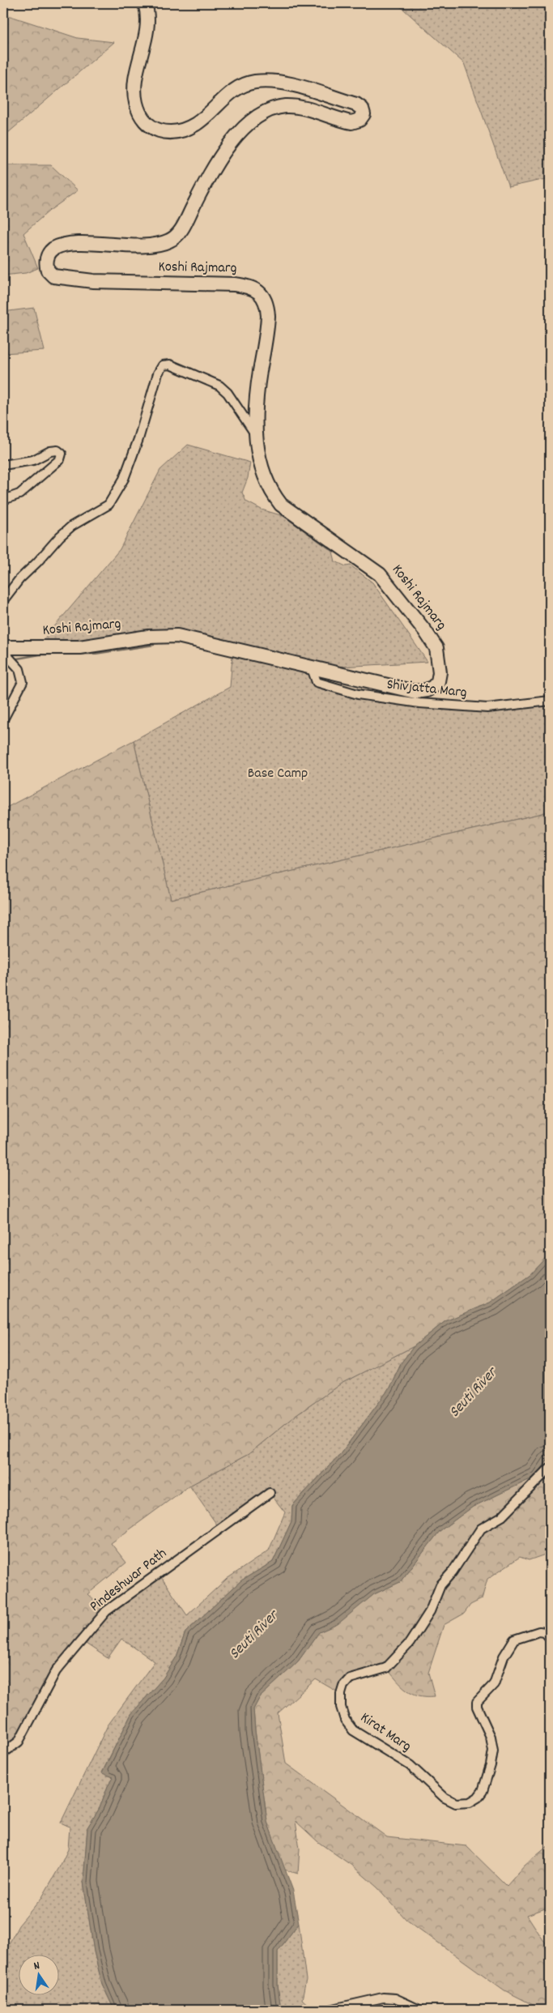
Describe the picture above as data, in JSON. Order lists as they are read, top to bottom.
{
  "streets": {
    "main road": ["Koshi Rajmarg"],
    "street": ["Shivjatta Marg", "Pindeshwar Path", "Kirat Marg"]
  },
  "crossings": [
    ["Koshi Rajmarg", "Shivjatta Marg"]
  ],
  "water": ["Seuti River"],
  "parks": ["Base Camp"],
  "north": "top"
}
